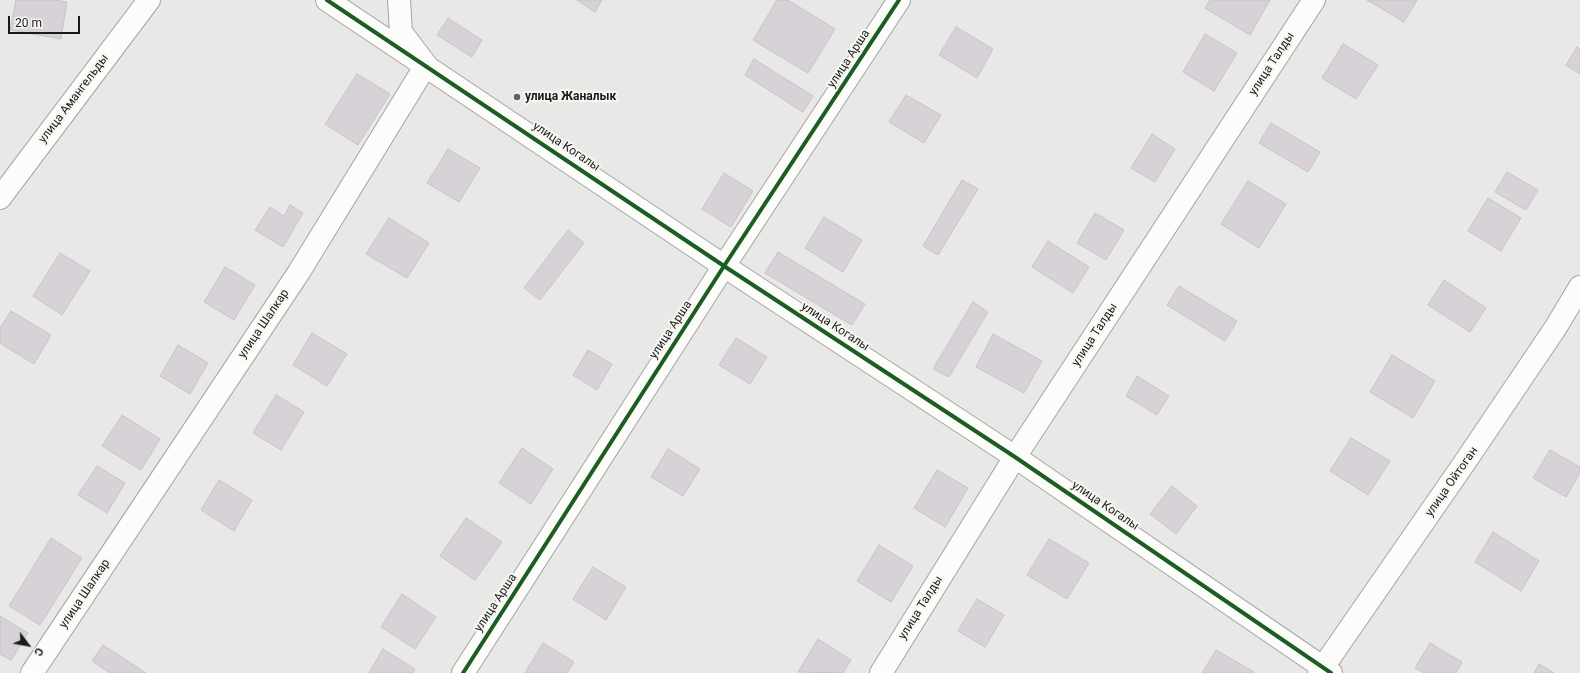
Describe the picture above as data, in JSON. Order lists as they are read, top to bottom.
{
  "streets": {
    "street": [
      "улица Арша",
      "улица Талды",
      "улица Амангельды",
      "улица Когалы",
      "улица Шалкар",
      "улица Ойтоган"
    ]
  },
  "crossings": [
    ["улица Арша", "улица Когалы"],
    ["улица Талды", "улица Когалы"],
    ["улица Когалы", "улица Шалкар"],
    ["улица Когалы", "улица Ойтоган"]
  ],
  "places": ["улица Жаналык"],
  "scale_bar": "20 m",
  "north": "bottom right"
}
